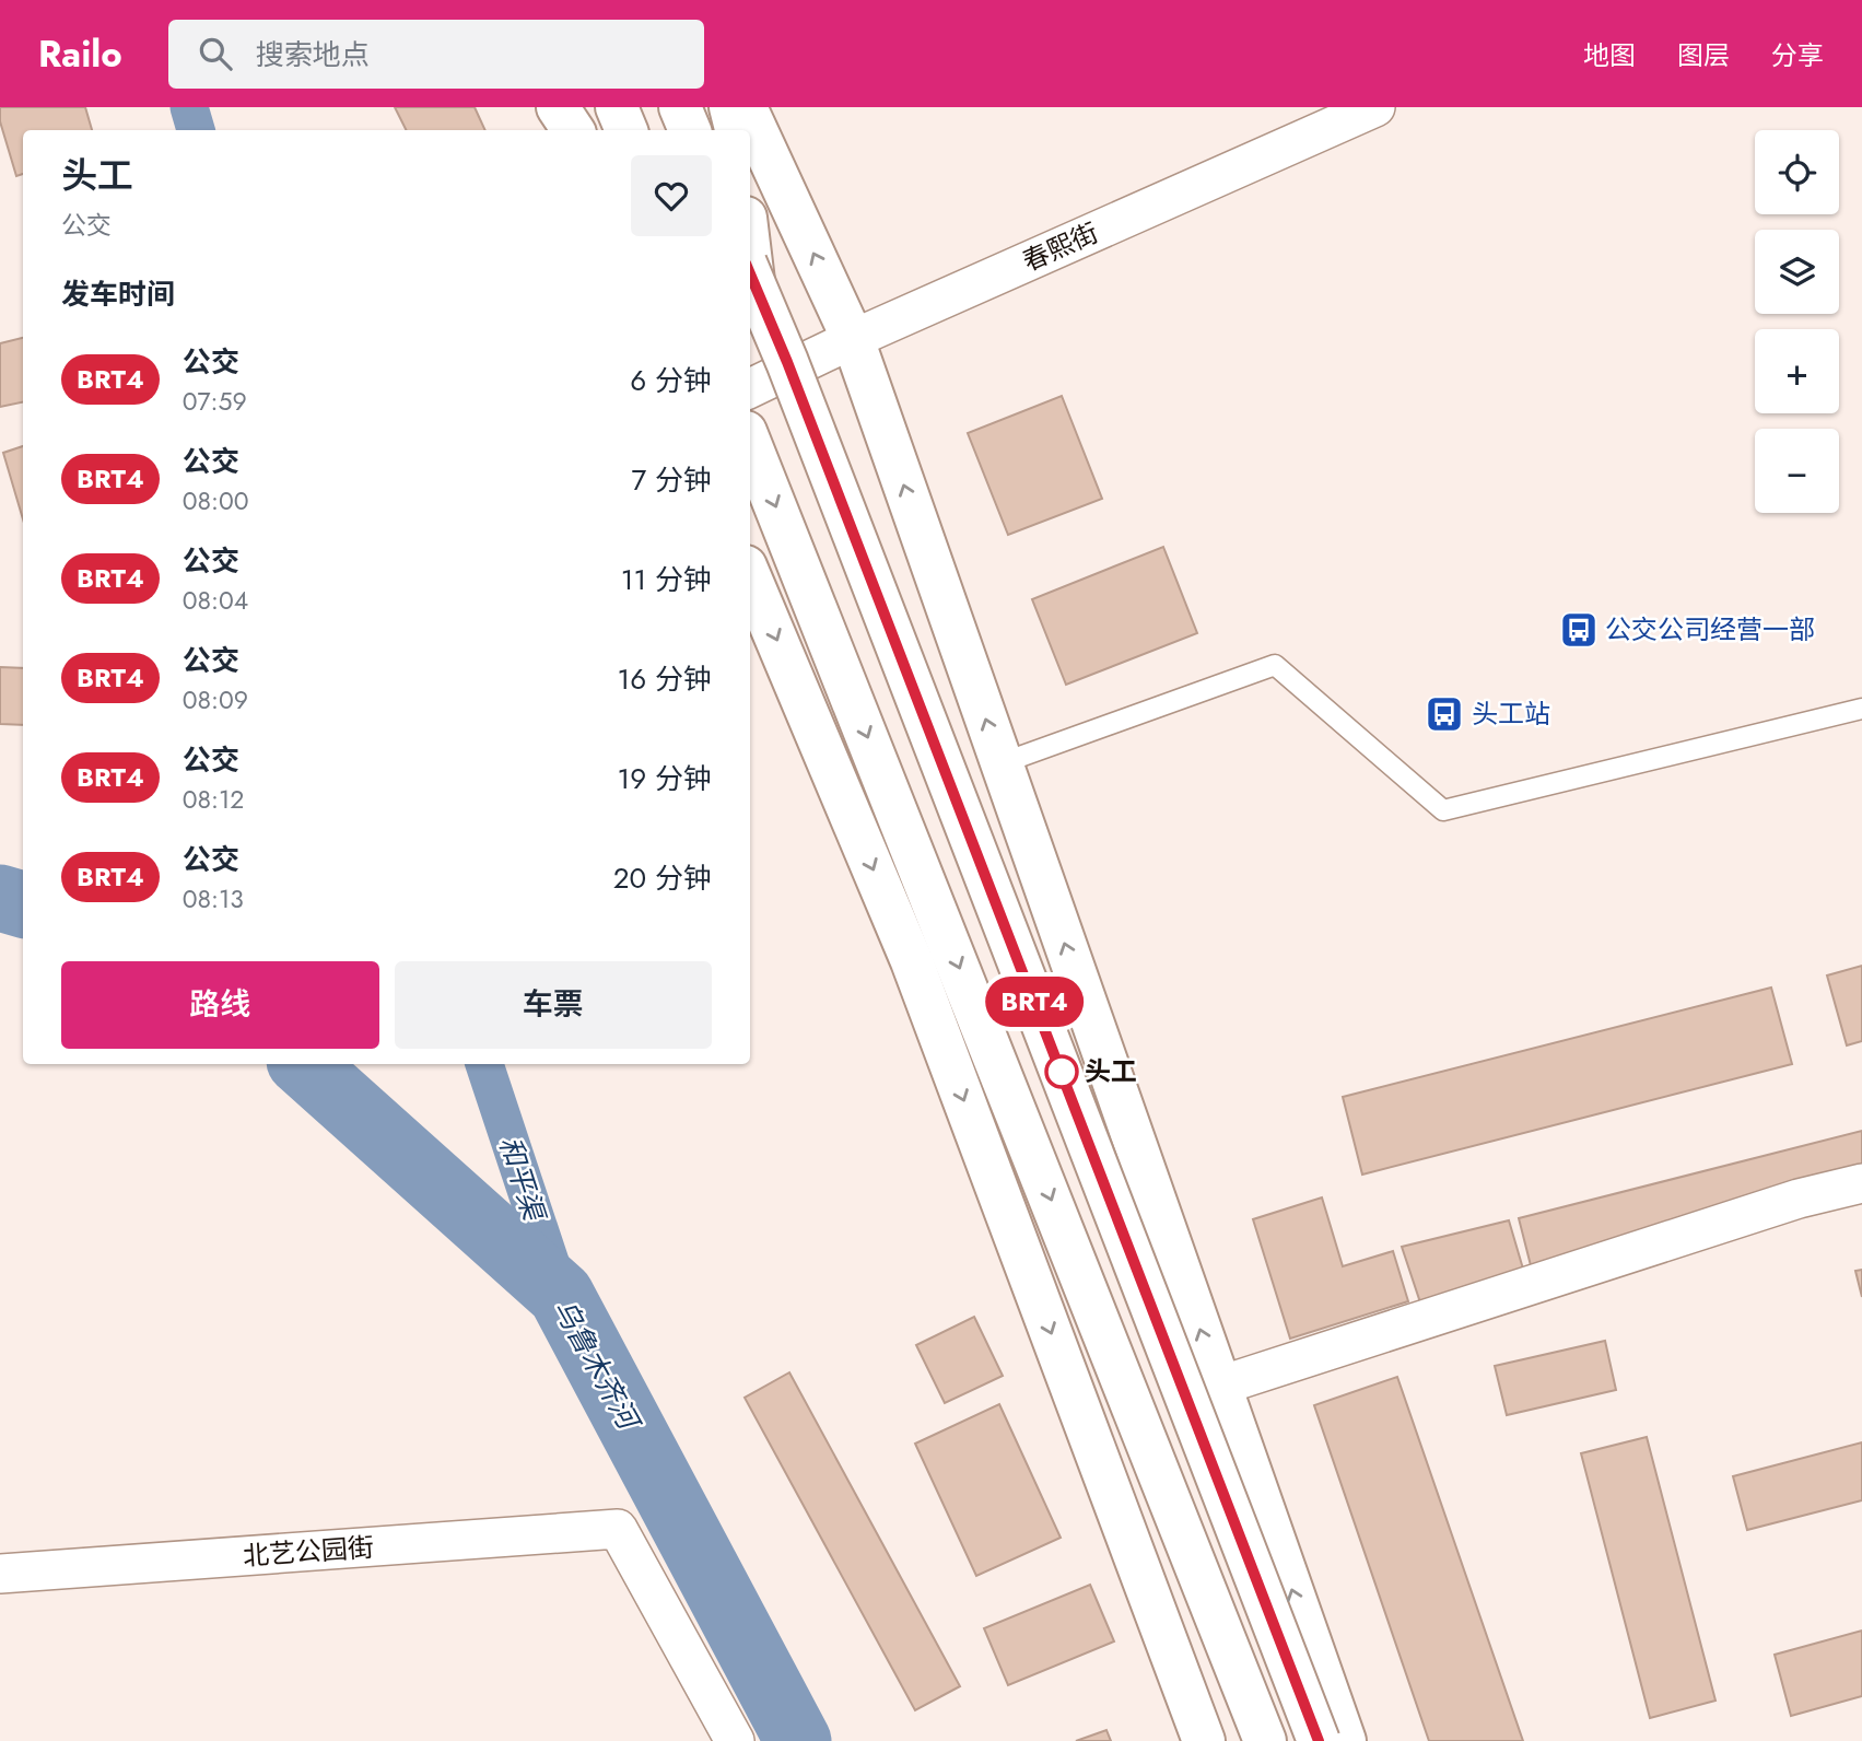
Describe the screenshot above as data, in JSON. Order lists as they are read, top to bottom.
{
  "streets": {
    "street": ["春熙街", "北艺公园街"]
  },
  "water": ["和平渠", "乌鲁木齐河"],
  "places": {
    "bus stop": ["公交公司经营一部", "头工站"],
    "other": ["头工"]
  },
  "lines": ["bus line BRT4"],
  "page": {
    "header": "Railo",
    "search": "搜索地点",
    "nav": ["地图", "图层", "分享"],
    "on_map": "BRT4",
    "map_buttons": ["+", "−"],
    "heading": [
      ["头工", "公交"],
      "发车时间"
    ],
    "list": [
      {
        "mark": "BRT4",
        "name": "公交",
        "note": "07:59",
        "value": "6 分钟"
      },
      {
        "mark": "BRT4",
        "name": "公交",
        "note": "08:00",
        "value": "7 分钟"
      },
      {
        "mark": "BRT4",
        "name": "公交",
        "note": "08:04",
        "value": "11 分钟"
      },
      {
        "mark": "BRT4",
        "name": "公交",
        "note": "08:09",
        "value": "16 分钟"
      },
      {
        "mark": "BRT4",
        "name": "公交",
        "note": "08:12",
        "value": "19 分钟"
      },
      {
        "mark": "BRT4",
        "name": "公交",
        "note": "08:13",
        "value": "20 分钟"
      }
    ],
    "buttons": ["路线", "车票"]
  }
}
